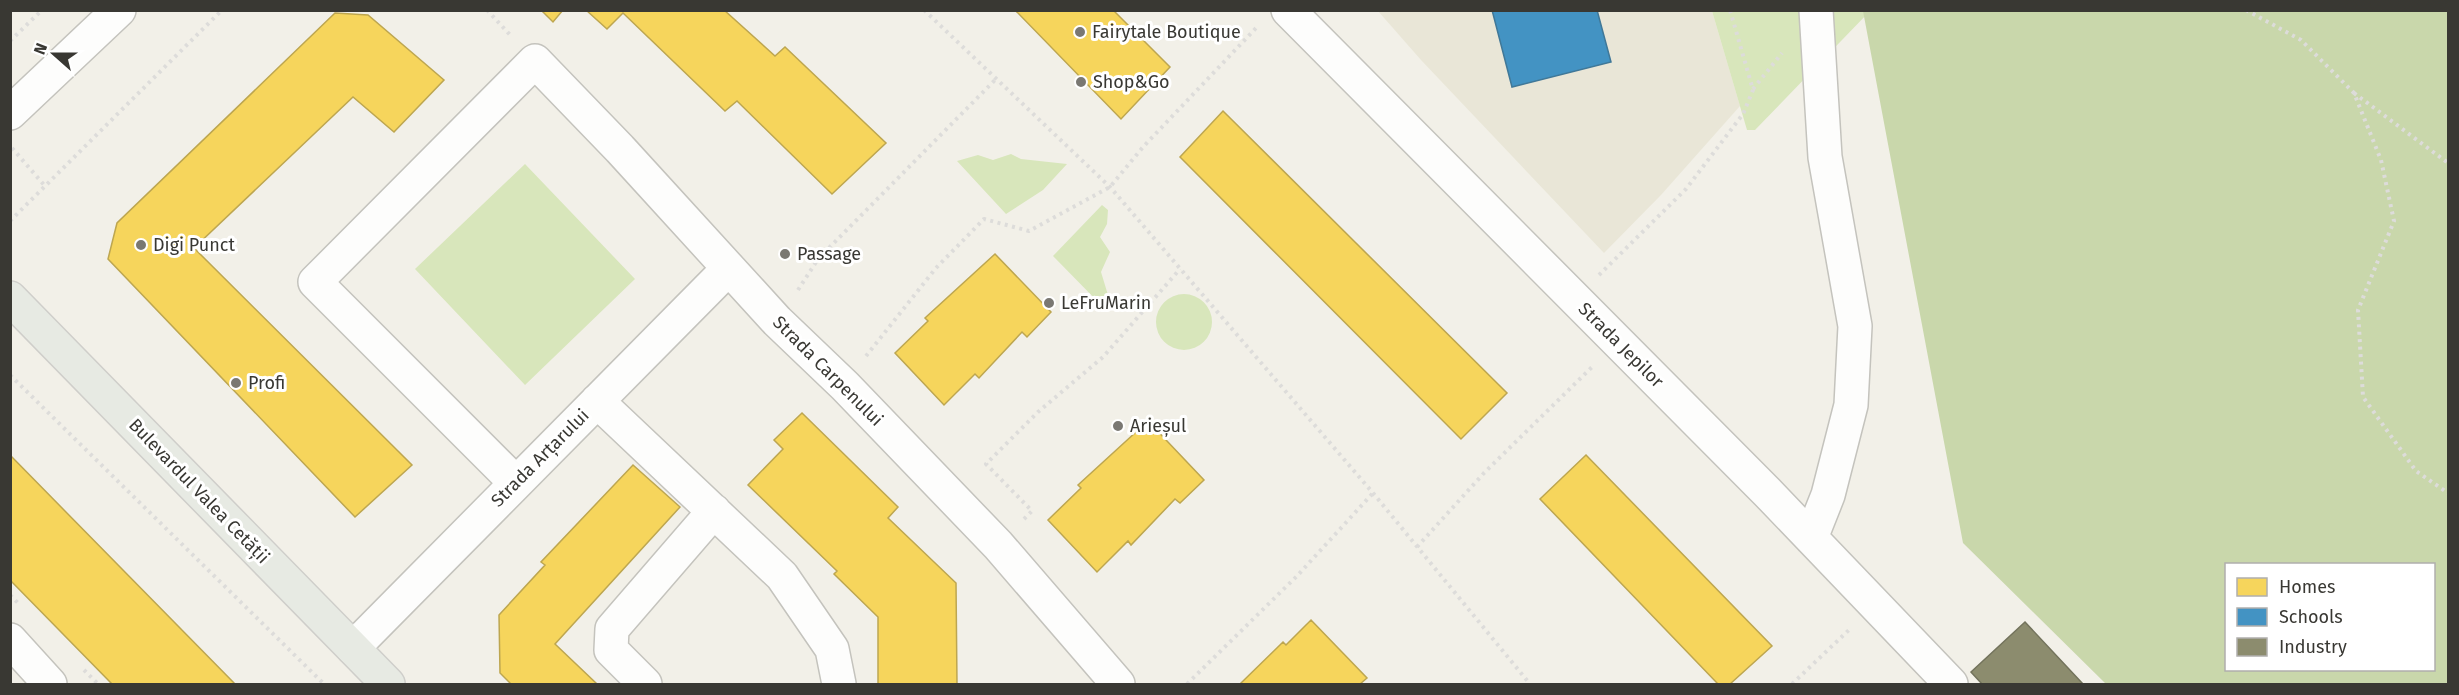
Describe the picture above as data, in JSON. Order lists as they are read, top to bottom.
{
  "streets": {
    "main road": ["Bulevardul Valea Cetății"],
    "street": ["Strada Jepilor", "Strada Carpenului", "Strada Arțarului"]
  },
  "crossings": [
    ["Strada Carpenului", "Strada Arțarului"],
    ["Strada Arțarului", "Bulevardul Valea Cetății"]
  ],
  "places": [
    "Fairytale Boutique",
    "Shop&Go",
    "Digi Punct",
    "Passage",
    "LeFruMarin",
    "Profi",
    "Arieșul"
  ],
  "legend": ["Homes", "Schools", "Industry"],
  "north": "left"
}
